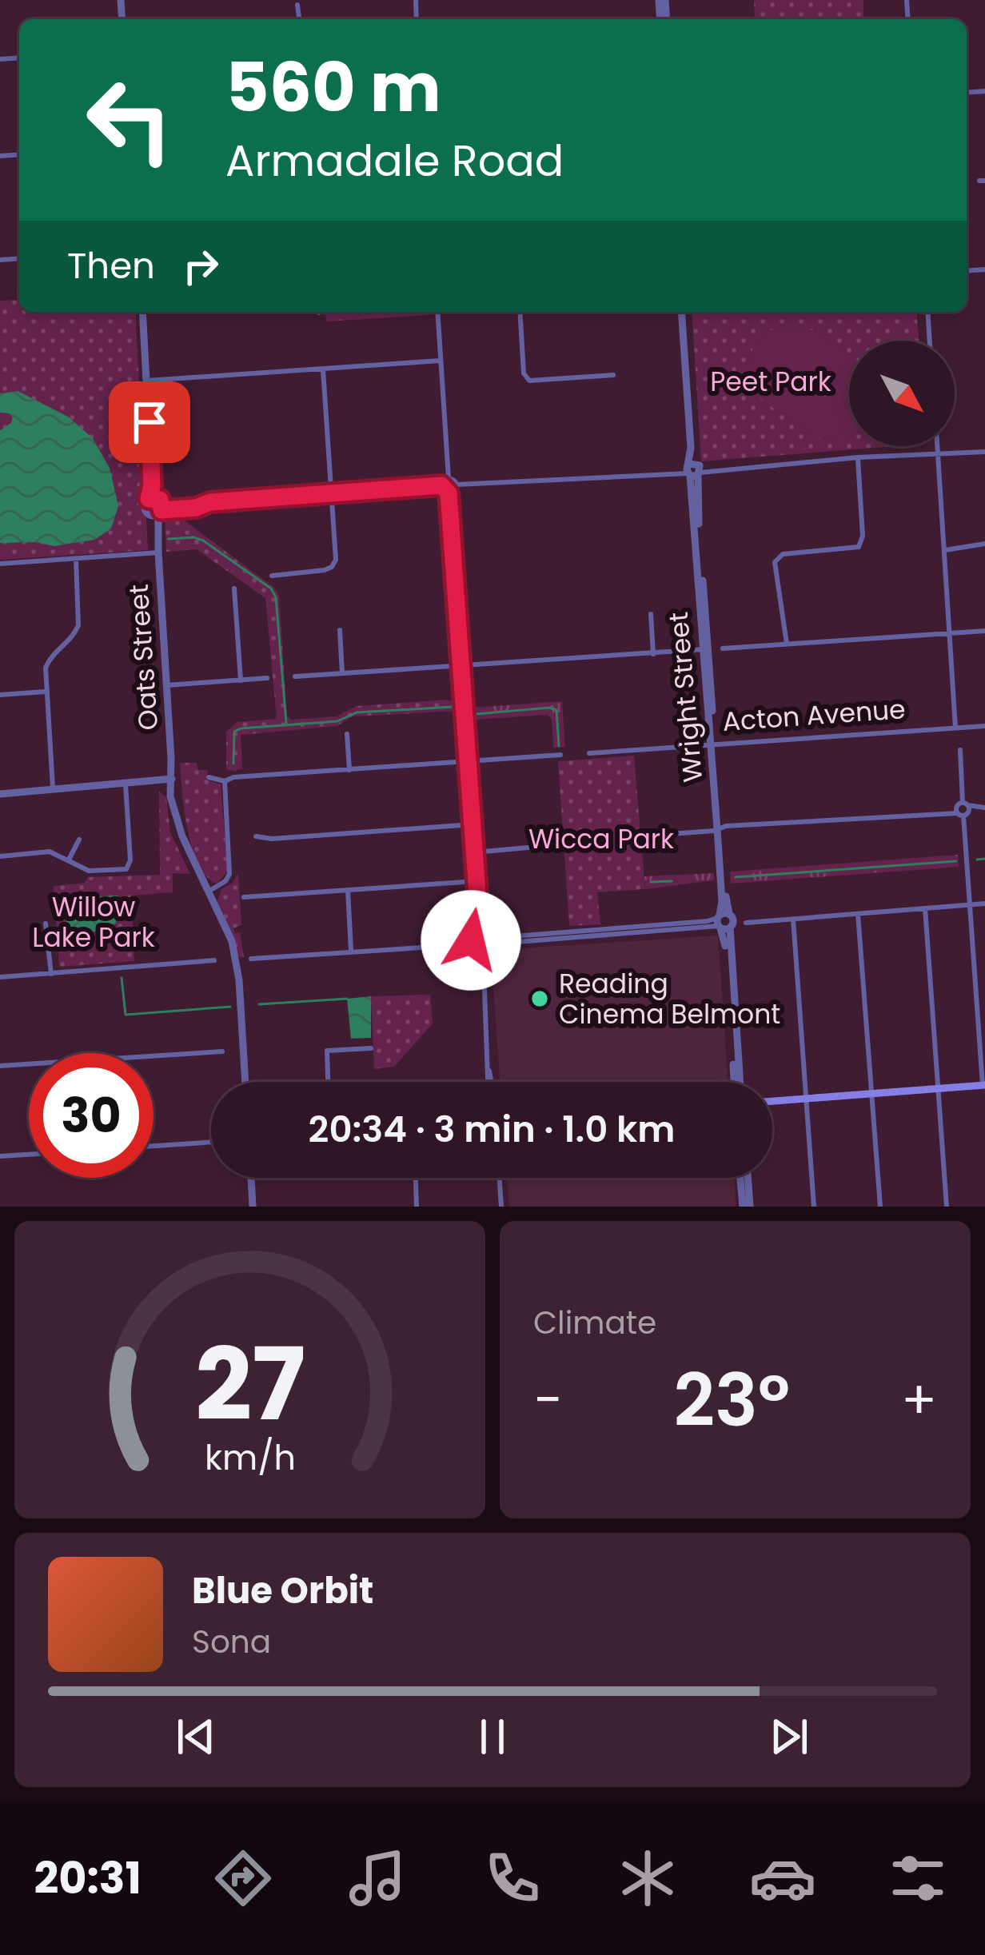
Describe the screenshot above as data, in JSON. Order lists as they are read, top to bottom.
{
  "streets": {
    "street": ["Oats Street", "Wright Street", "Acton Avenue"]
  },
  "crossings": [
    ["Wright Street", "Acton Avenue"]
  ],
  "parks": ["Peet Park", "Wicca Park", "Willow Lake Park"],
  "places": ["Reading Cinema Belmont"],
  "north": "bottom right",
  "page": {
    "turn": ["560 m", "Armadale Road"],
    "then": "Then",
    "limit": "30",
    "trip": "20:34 · 3 min · 1.0 km",
    "tile": "Climate",
    "heat": ["−", "23°", "+"],
    "song": ["Blue Orbit", "Sona"],
    "tabs": "20:31",
    "gauge": ["27", "km/h"]
  }
}
